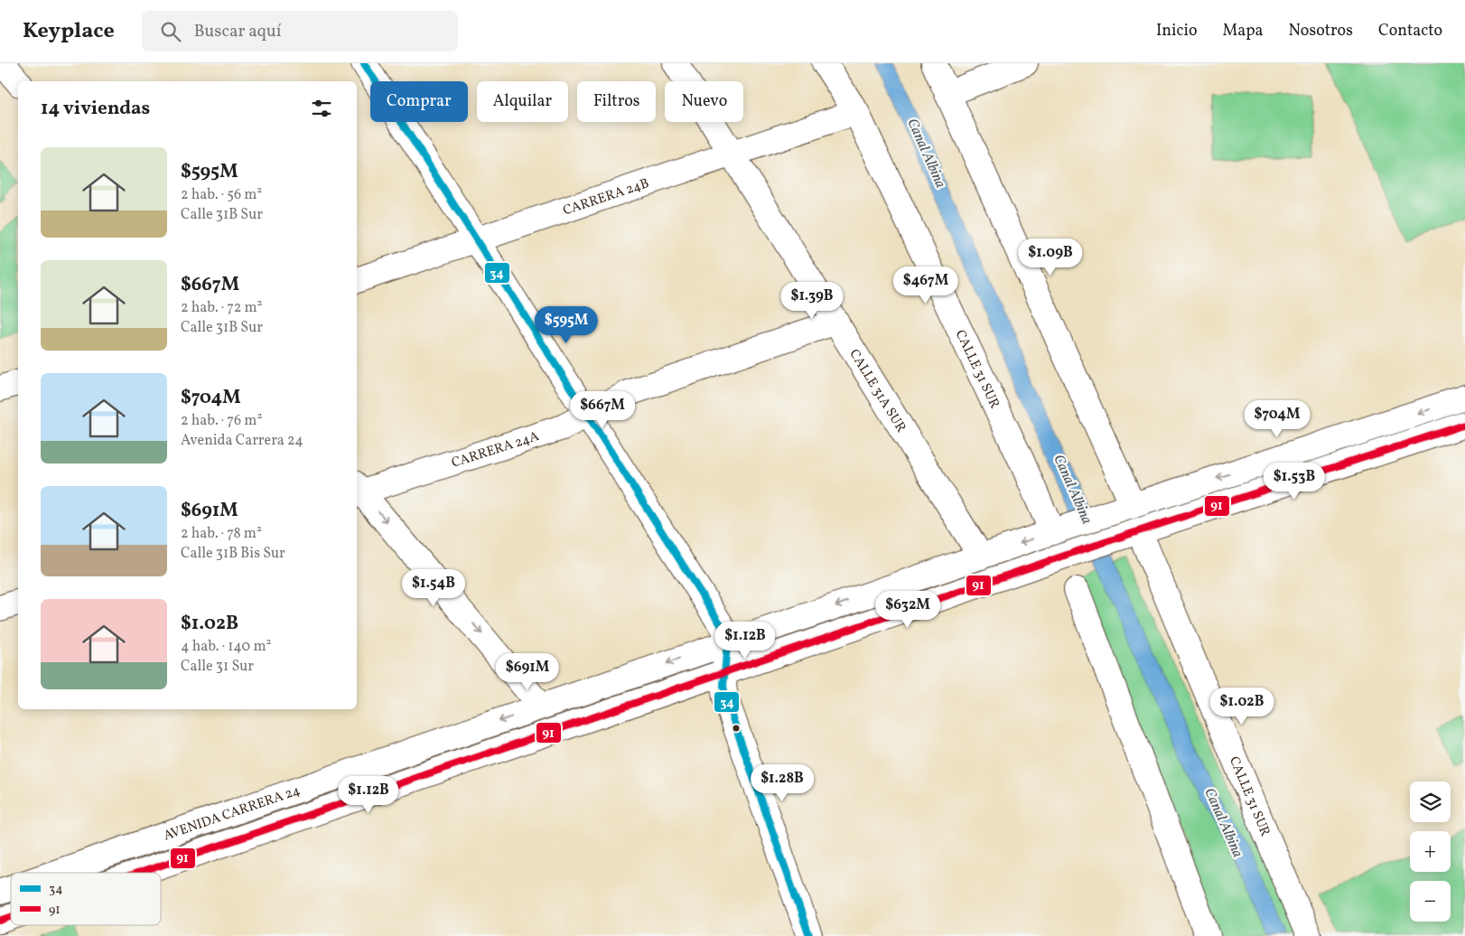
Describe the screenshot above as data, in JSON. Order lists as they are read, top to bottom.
{
  "streets": {
    "street": [
      "CARRERA 24B",
      "CALLE 31 SUR",
      "CALLE 31A SUR",
      "CARRERA 24A",
      "AVENIDA CARRERA 24"
    ]
  },
  "crossings": [
    ["CARRERA 24B", "CALLE 31 SUR"],
    ["CARRERA 24B", "CALLE 31A SUR"],
    ["CALLE 31 SUR", "AVENIDA CARRERA 24"],
    ["CALLE 31A SUR", "CARRERA 24A"],
    ["CALLE 31A SUR", "AVENIDA CARRERA 24"]
  ],
  "water": ["Canal Albina"],
  "lines": ["transit line 34", "transit line 91"],
  "legend": ["34", "91"],
  "page": {
    "header": "Keyplace",
    "search": "Buscar aquí",
    "nav": [
      "Inicio",
      "Mapa",
      "Nosotros",
      "Contacto"
    ],
    "chip": [
      "Comprar",
      "Alquilar",
      "Filtros",
      "Nuevo"
    ],
    "heading": "14 viviendas",
    "list": [
      {
        "name": "$595M",
        "note": "2 hab. · 56 m² · Calle 31B Sur"
      },
      {
        "name": "$667M",
        "note": "2 hab. · 72 m² · Calle 31B Sur"
      },
      {
        "name": "$704M",
        "note": "2 hab. · 76 m² · Avenida Carrera 24"
      },
      {
        "name": "$691M",
        "note": "2 hab. · 78 m² · Calle 31B Bis Sur"
      },
      {
        "name": "$1.02B",
        "note": "4 hab. · 140 m² · Calle 31 Sur"
      }
    ],
    "price": [
      "$1.09B",
      "$467M",
      "$1.39B",
      "$595M",
      "$667M",
      "$704M",
      "$1.53B",
      "$1.54B",
      "$632M",
      "$1.12B",
      "$691M",
      "$1.02B",
      "$1.28B",
      "$1.12B"
    ],
    "map_buttons": ["+", "−"]
  }
}
